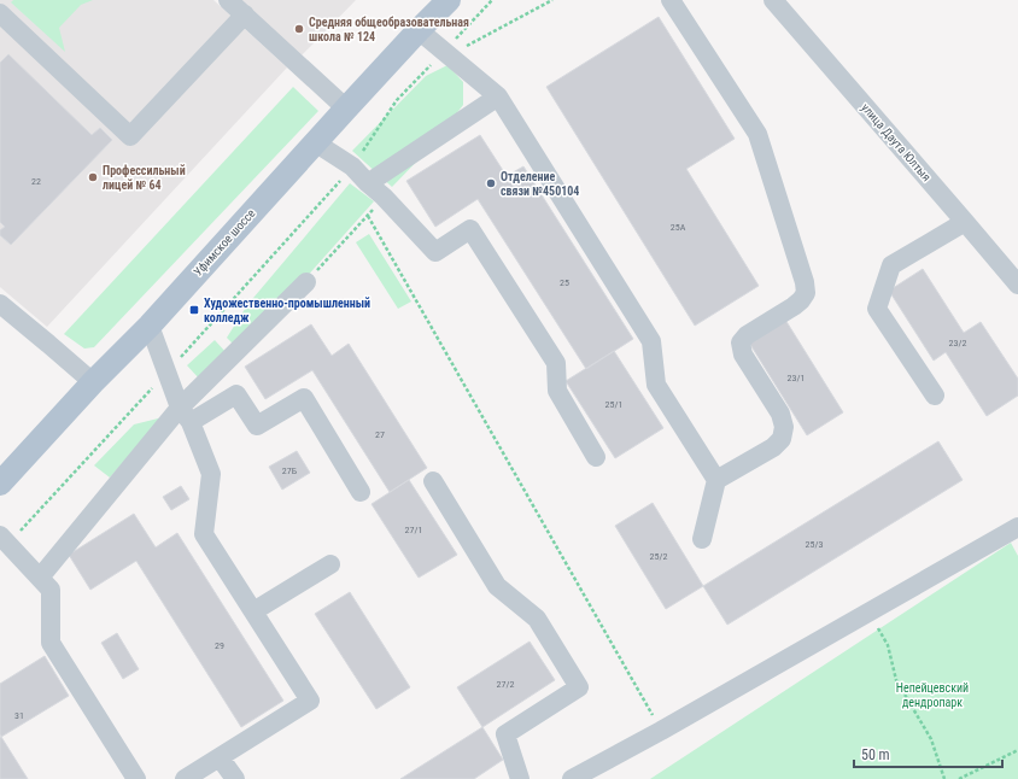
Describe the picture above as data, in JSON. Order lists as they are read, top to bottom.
{
  "streets": {
    "main road": ["Уфимское шоссе"],
    "street": ["улица Даута Юлтыя"]
  },
  "parks": ["Непейцевский дендропарк"],
  "places": {
    "other": ["Средняя общеобразовательная школа № 124", "Профессильный лицей № 64", "Отделение связи №450104"],
    "transit": ["Художественно-промышленный колледж"]
  },
  "house_numbers": [
    "22",
    "25А",
    "25",
    "23/2",
    "23/1",
    "25/1",
    "27",
    "27Б",
    "27/1",
    "25/3",
    "25/2",
    "29",
    "27/2",
    "31"
  ],
  "scale_bar": "50 m"
}
